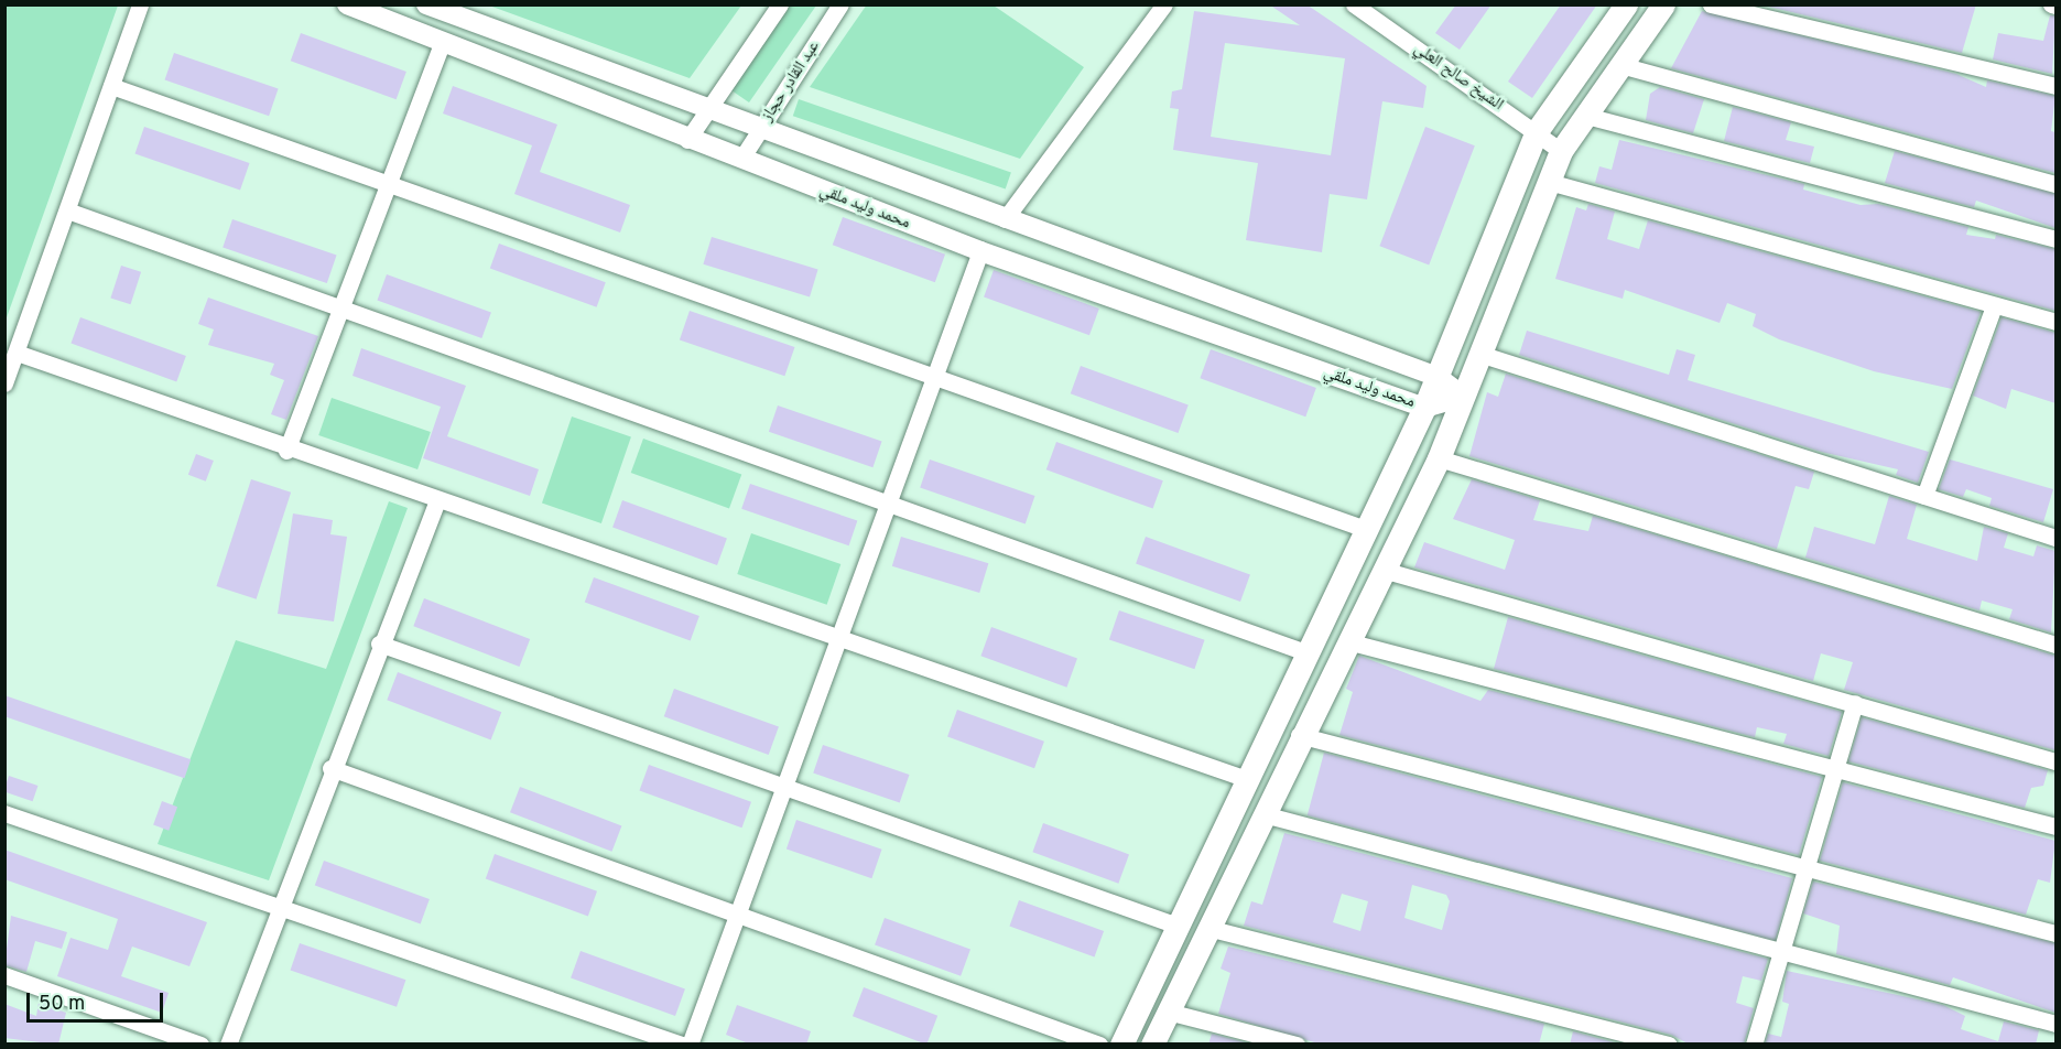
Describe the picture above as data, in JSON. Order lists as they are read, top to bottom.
{
  "streets": {
    "street": ["الشيخ صالح العلي", "عبد القادر حجاز", "محمد وليد ملقي"]
  },
  "crossings": [
    ["عبد القادر حجاز", "محمد وليد ملقي"]
  ],
  "scale_bar": "50 m"
}
